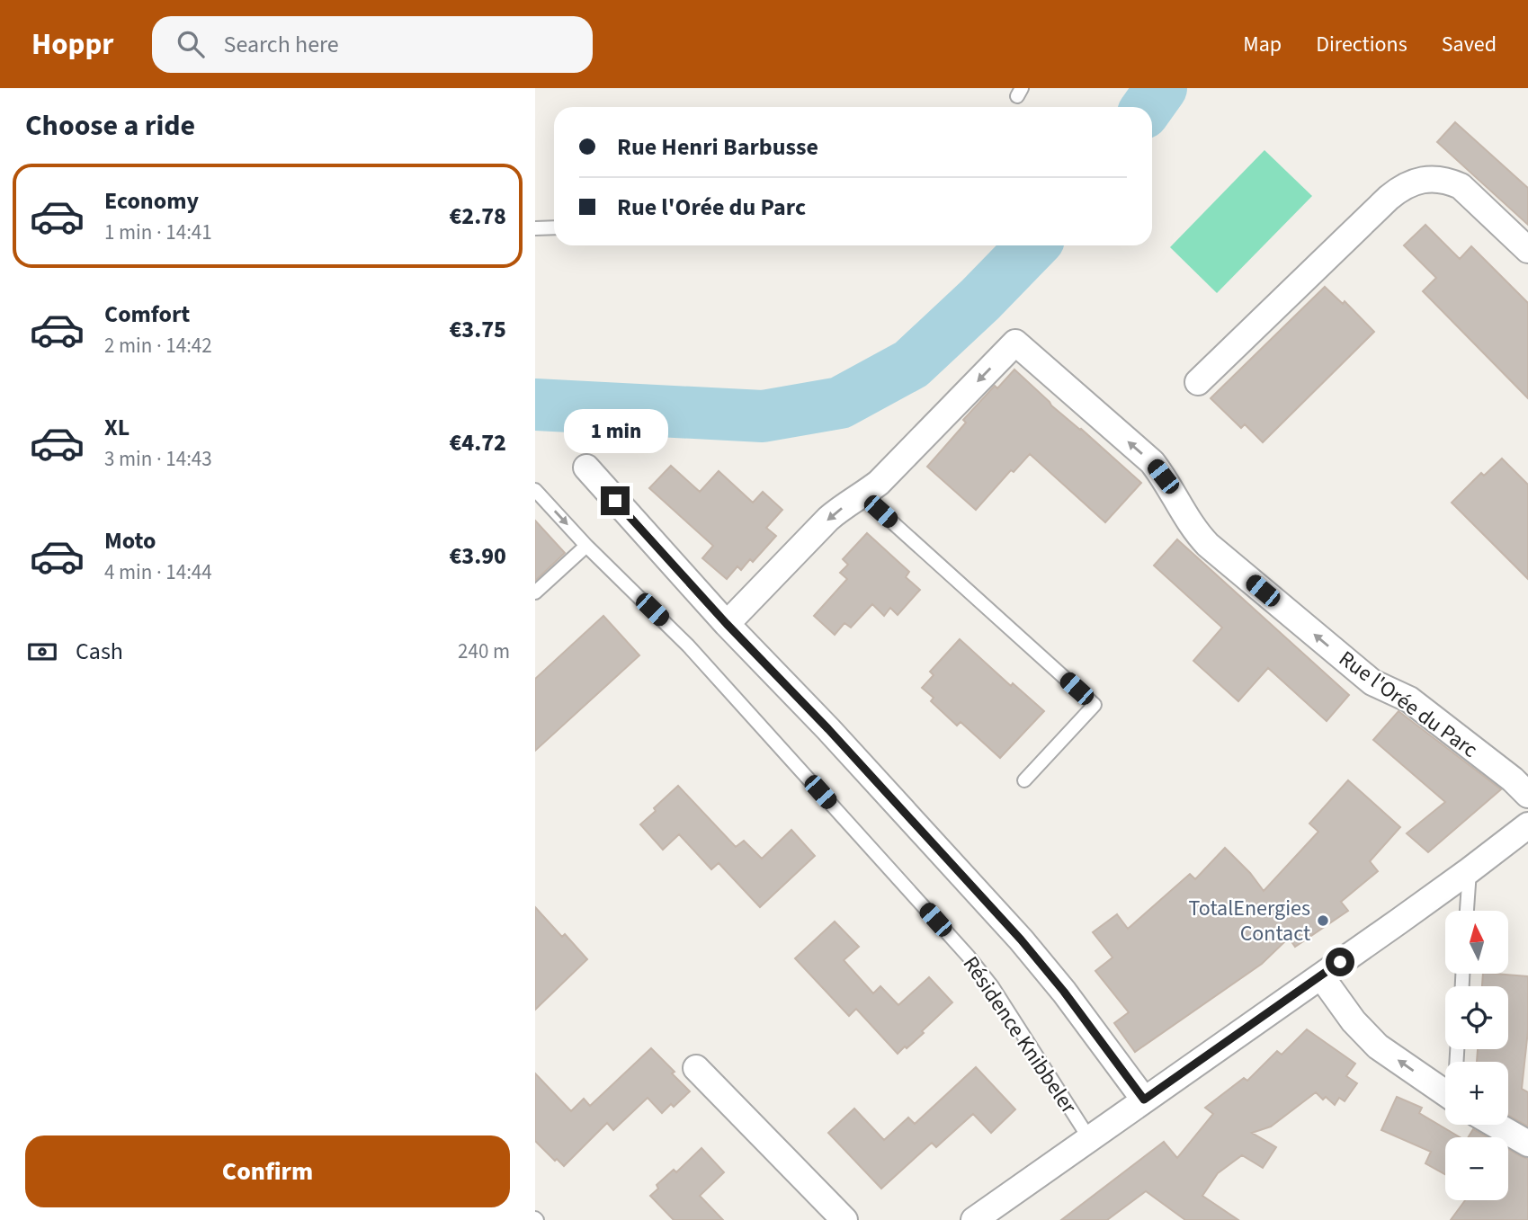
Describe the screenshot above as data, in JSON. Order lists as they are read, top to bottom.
{
  "streets": {
    "street": ["Rue l'Orée du Parc"],
    "lane": ["Résidence Knibbeler"]
  },
  "places": ["TotalEnergies Contact"],
  "north": "top",
  "page": {
    "header": "Hoppr",
    "search": "Search here",
    "nav": ["Map", "Directions", "Saved"],
    "heading": "Choose a ride",
    "banner": ["Rue Henri Barbusse", "Rue l'Orée du Parc"],
    "list": [
      {
        "name": "Economy",
        "note": "1 min · 14:41",
        "value": "€2.78"
      },
      {
        "name": "Comfort",
        "note": "2 min · 14:42",
        "value": "€3.75"
      },
      {
        "name": "XL",
        "note": "3 min · 14:43",
        "value": "€4.72"
      },
      {
        "name": "Moto",
        "note": "4 min · 14:44",
        "value": "€3.90"
      }
    ],
    "bubble": "1 min",
    "pay": ["Cash", "240 m"],
    "map_buttons": ["+", "−"],
    "buttons": "Confirm"
  }
}
